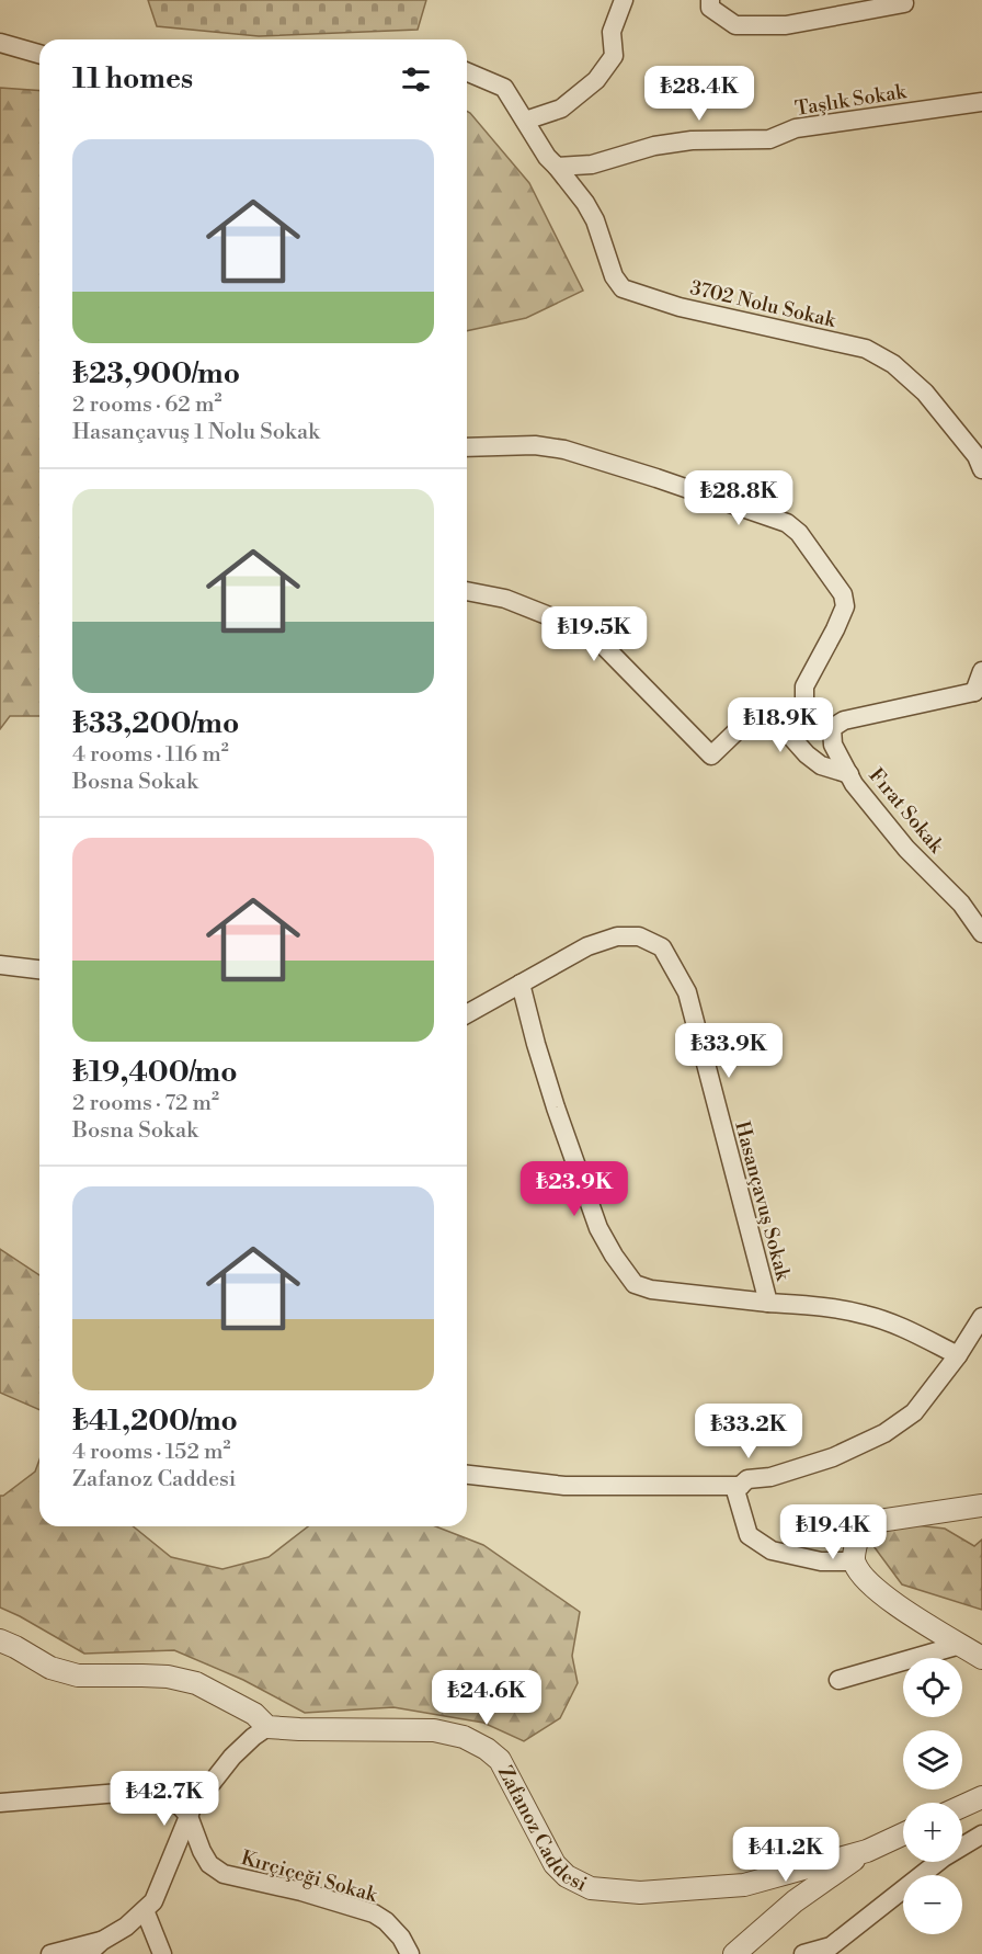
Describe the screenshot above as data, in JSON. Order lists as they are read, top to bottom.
{
  "streets": {
    "street": [
      "Taşlık Sokak",
      "3702 Nolu Sokak",
      "Fırat Sokak",
      "Hasançavuş Sokak",
      "Zafanoz Caddesi",
      "Kırçiçeği Sokak"
    ]
  },
  "crossings": [
    ["Taşlık Sokak", "3702 Nolu Sokak"]
  ],
  "page": {
    "heading": "11 homes",
    "price": [
      "₺28.4K",
      "₺28.8K",
      "₺19.5K",
      "₺18.9K",
      "₺33.9K",
      "₺23.9K",
      "₺33.2K",
      "₺19.4K",
      "₺24.6K",
      "₺42.7K",
      "₺41.2K"
    ],
    "list": [
      {
        "name": "₺23,900/mo",
        "note": "2 rooms · 62 m² · Hasançavuş 1 Nolu Sokak"
      },
      {
        "name": "₺33,200/mo",
        "note": "4 rooms · 116 m² · Bosna Sokak"
      },
      {
        "name": "₺19,400/mo",
        "note": "2 rooms · 72 m² · Bosna Sokak"
      },
      {
        "name": "₺41,200/mo",
        "note": "4 rooms · 152 m² · Zafanoz Caddesi"
      }
    ],
    "map_buttons": ["+", "−"]
  }
}
